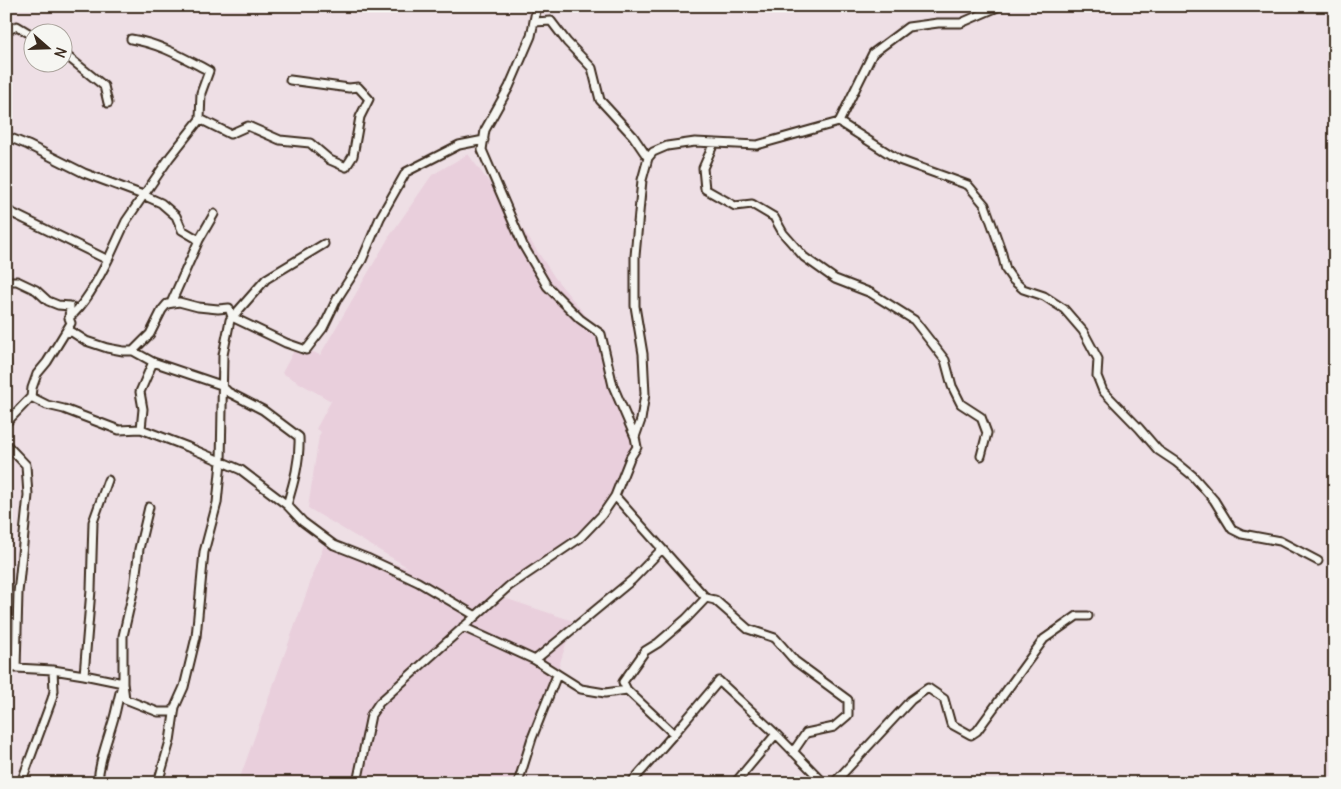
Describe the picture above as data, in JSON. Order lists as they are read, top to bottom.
{
  "north": "right"
}
